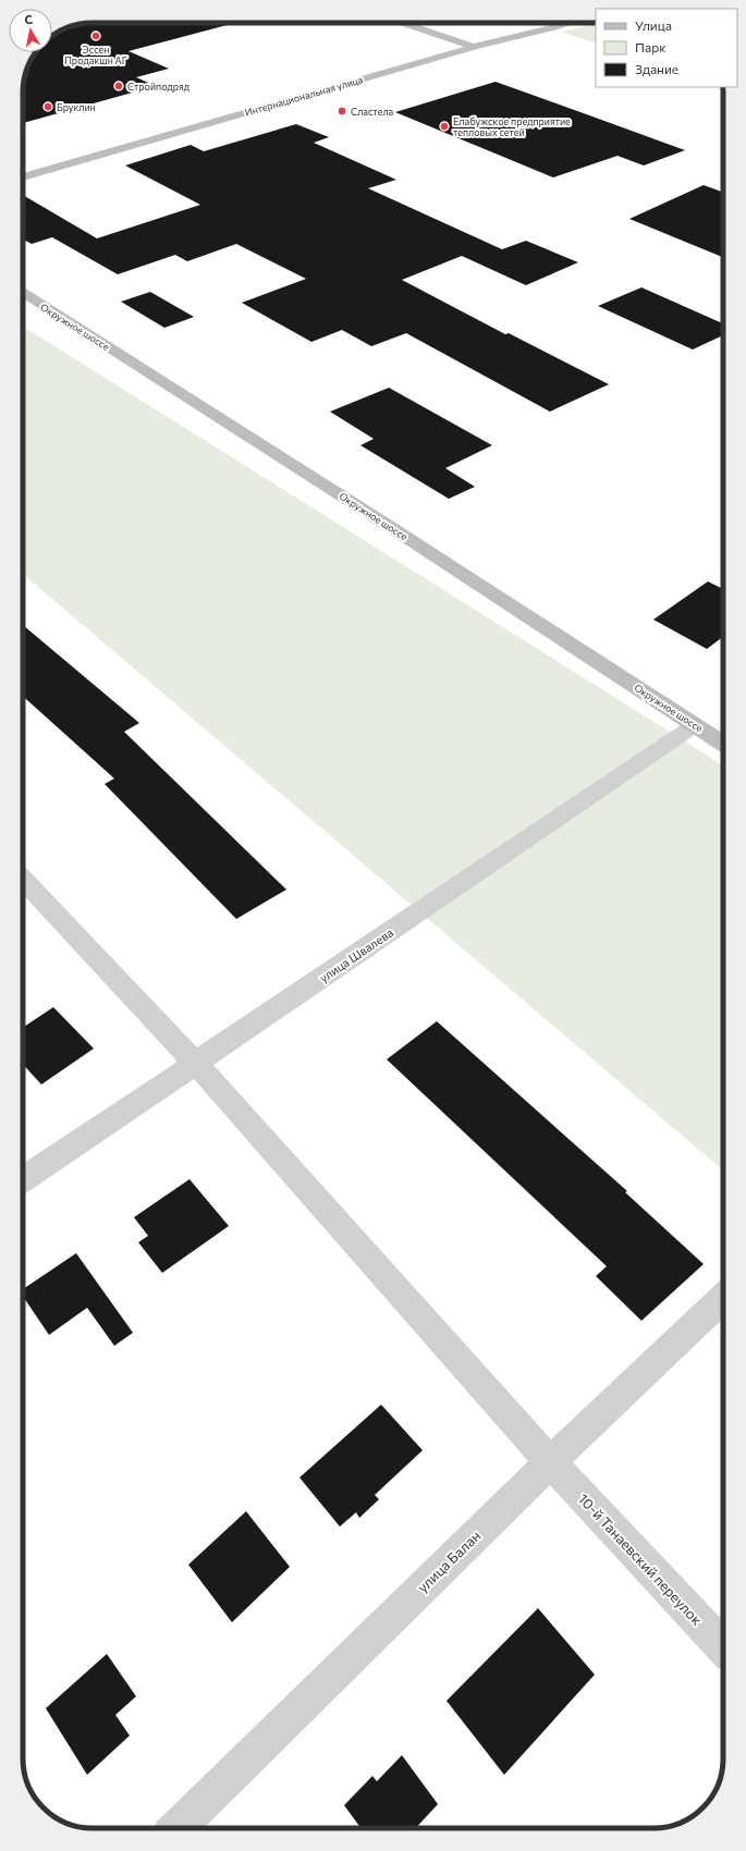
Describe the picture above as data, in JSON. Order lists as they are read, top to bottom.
{
  "streets": {
    "street": [
      "Интернациональная улица",
      "Окружное шоссе",
      "улица Швалева",
      "10-й Танаевский переулок",
      "улица Балан"
    ]
  },
  "crossings": [
    ["Окружное шоссе", "улица Швалева"],
    ["улица Швалева", "10-й Танаевский переулок"],
    ["10-й Танаевский переулок", "улица Балан"]
  ],
  "places": [
    "Эссен Продакшн АГ",
    "Стройподряд",
    "Бруклин",
    "Сластела",
    "Елабужское предприятие тепловых сетей"
  ],
  "legend": ["Улица", "Парк", "Здание"],
  "north": "top"
}
